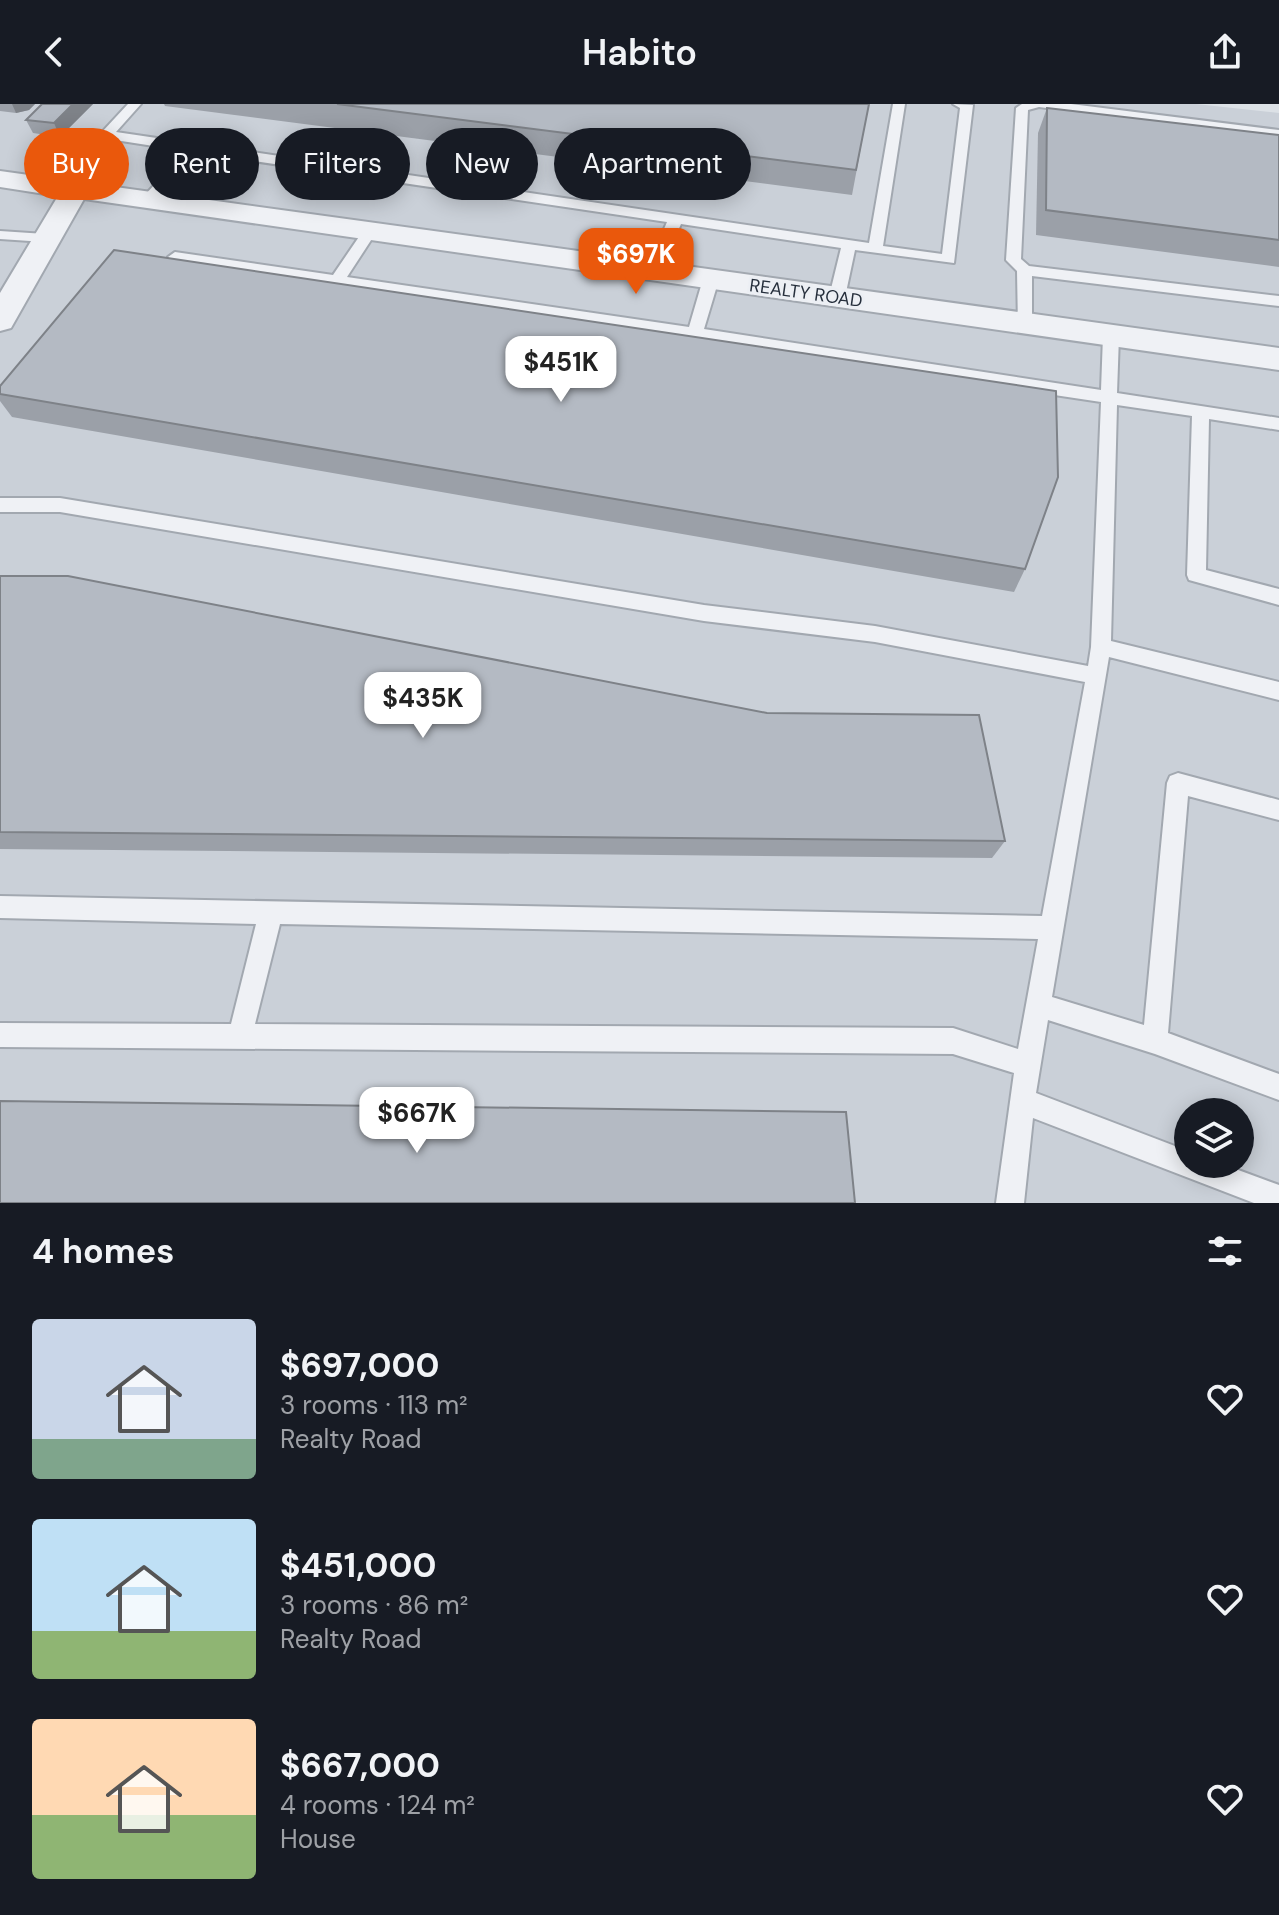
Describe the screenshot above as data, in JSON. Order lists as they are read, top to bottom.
{
  "streets": {
    "street": ["REALTY ROAD"]
  },
  "page": {
    "header": "Habito",
    "chip": [
      "Buy",
      "Rent",
      "Filters",
      "New",
      "Apartment"
    ],
    "price": [
      "$697K",
      "$451K",
      "$435K",
      "$667K"
    ],
    "heading": "4 homes",
    "list": [
      {
        "name": "$697,000",
        "note": "3 rooms · 113 m² · Realty Road"
      },
      {
        "name": "$451,000",
        "note": "3 rooms · 86 m² · Realty Road"
      },
      {
        "name": "$667,000",
        "note": "4 rooms · 124 m² · House"
      }
    ]
  }
}
